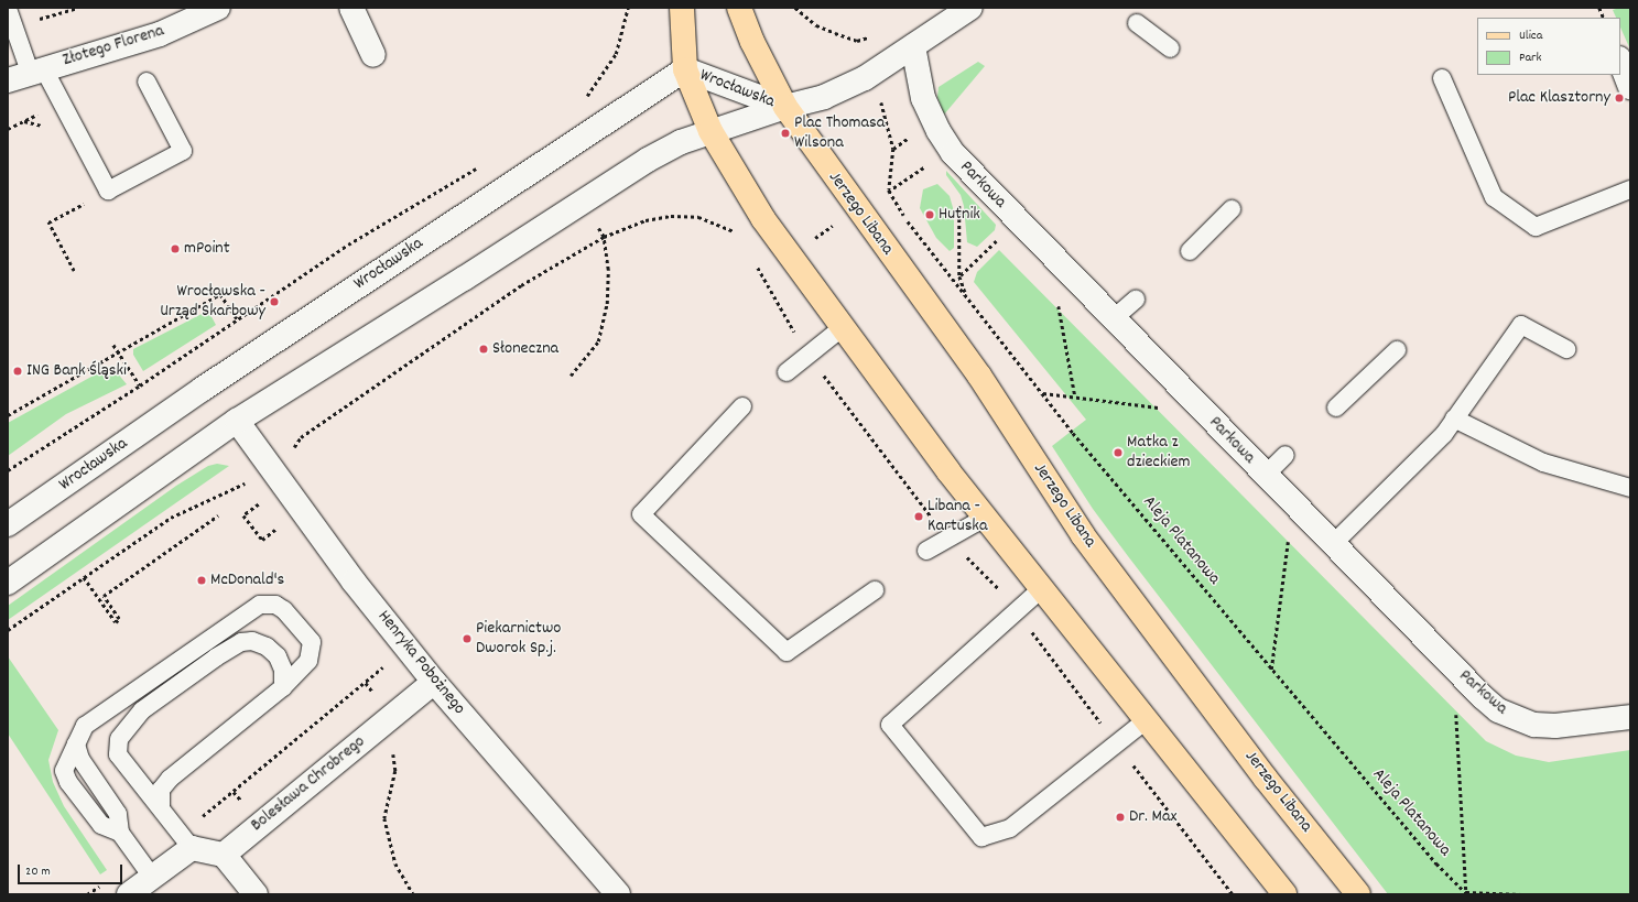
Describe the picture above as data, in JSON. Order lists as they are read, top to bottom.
{
  "streets": {
    "main road": ["Jerzego Libana"],
    "street": [
      "Złotego Florena",
      "Wrocławska",
      "Parkowa",
      "Henryka Pobożnego",
      "Bolesława Chrobrego"
    ],
    "path": ["Aleja Platanowa"]
  },
  "crossings": [
    ["Wrocławska", "Parkowa"],
    ["Wrocławska", "Jerzego Libana"],
    ["Wrocławska", "Henryka Pobożnego"],
    ["Henryka Pobożnego", "Bolesława Chrobrego"]
  ],
  "places": [
    "Plac Klasztorny",
    "Plac Thomasa Wilsona",
    "Hutnik",
    "mPoint",
    "Wrocławska - Urząd Skarbowy",
    "Słoneczna",
    "ING Bank Śląski",
    "Matka z dzieckiem",
    "Libana - Kartuska",
    "McDonald's",
    "Piekarnictwo Dworok Sp.j.",
    "Dr. Max"
  ],
  "legend": ["Ulica", "Park"],
  "scale_bar": "20 m"
}
